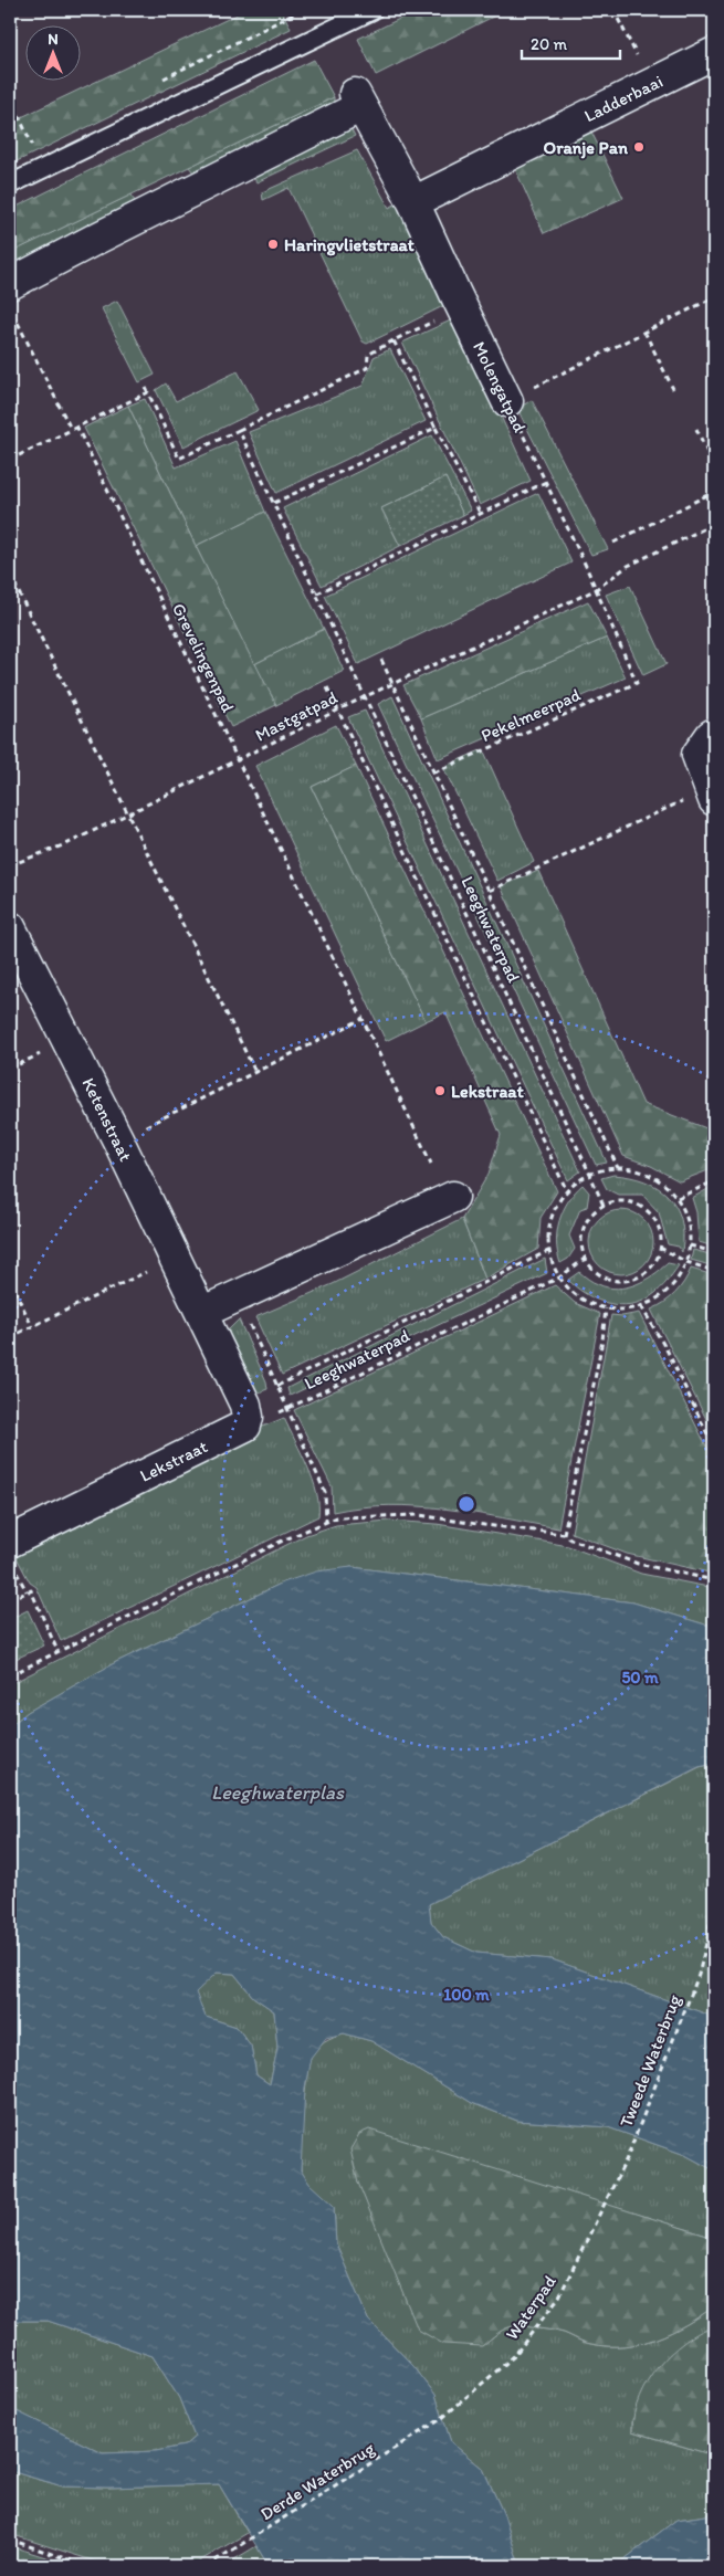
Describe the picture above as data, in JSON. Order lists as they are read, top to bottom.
{
  "streets": {
    "street": [
      "Ladderbaai",
      "Molengatpad",
      "Ketenstraat",
      "Lekstraat"
    ],
    "path": [
      "Grevelingenpad",
      "Pekelmeerpad",
      "Mastgatpad",
      "Leeghwaterpad",
      "Tweede Waterbrug",
      "Waterpad",
      "Derde Waterbrug"
    ]
  },
  "crossings": [
    ["Ladderbaai", "Molengatpad"],
    ["Molengatpad", "Pekelmeerpad"],
    ["Molengatpad", "Mastgatpad"],
    ["Grevelingenpad", "Mastgatpad"],
    ["Mastgatpad", "Leeghwaterpad"],
    ["Leeghwaterpad", "Lekstraat"],
    ["Tweede Waterbrug", "Waterpad"],
    ["Waterpad", "Derde Waterbrug"]
  ],
  "water": ["Leeghwaterplas"],
  "places": ["Oranje Pan", "Haringvlietstraat", "Lekstraat"],
  "scale_bar": "20 m",
  "north": "top",
  "rings": ["50 m", "100 m"]
}
